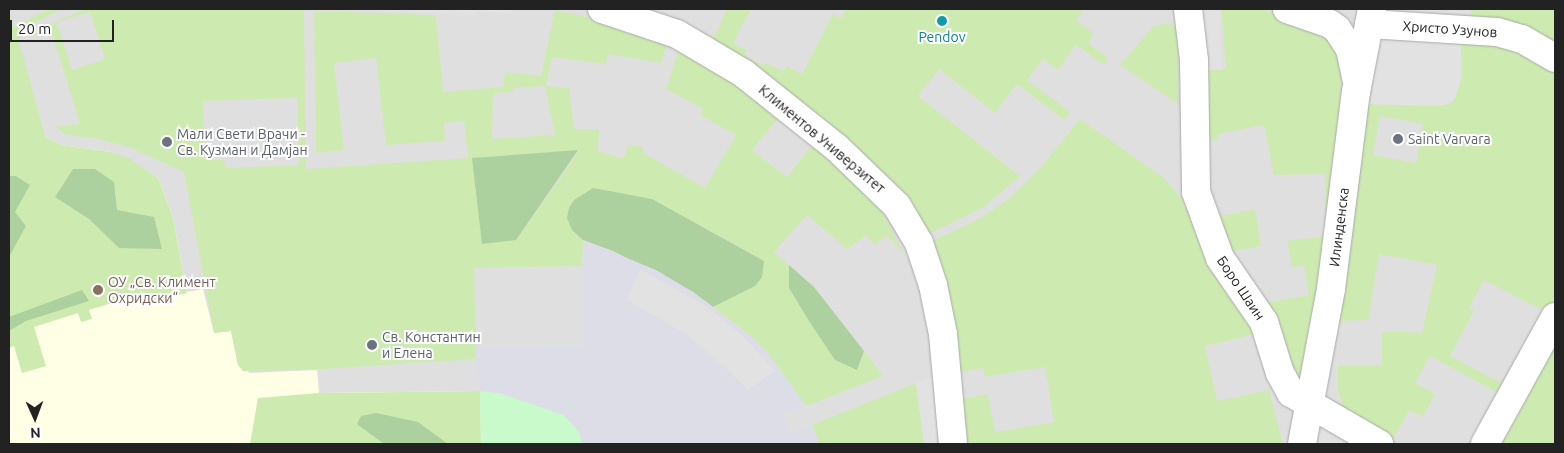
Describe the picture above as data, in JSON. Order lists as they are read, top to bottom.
{
  "streets": {
    "street": [
      "Христо Узунов",
      "Климентов Универзитет",
      "Илинденска",
      "Боро Шаин"
    ]
  },
  "crossings": [
    ["Христо Узунов", "Илинденска"],
    ["Илинденска", "Боро Шаин"]
  ],
  "places": [
    "Pendov",
    "Saint Varvara",
    "Мали Свети Врачи - Св. Кузман и Дамјан",
    "ОУ „Св. Климент Охридски“",
    "Св. Константин и Елена"
  ],
  "scale_bar": "20 m",
  "north": "bottom"
}
